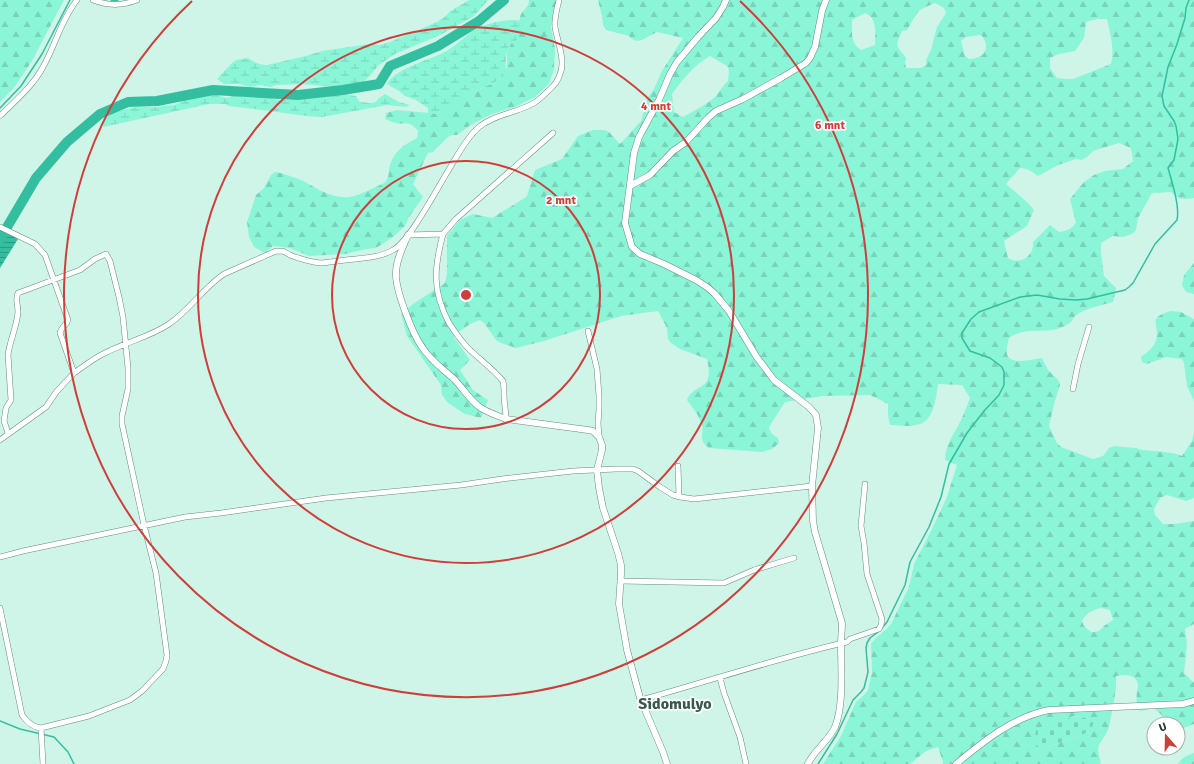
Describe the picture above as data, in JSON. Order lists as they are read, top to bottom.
{
  "districts": ["Sidomulyo"],
  "north": "top",
  "rings": ["4 mnt", "6 mnt", "2 mnt"]
}
